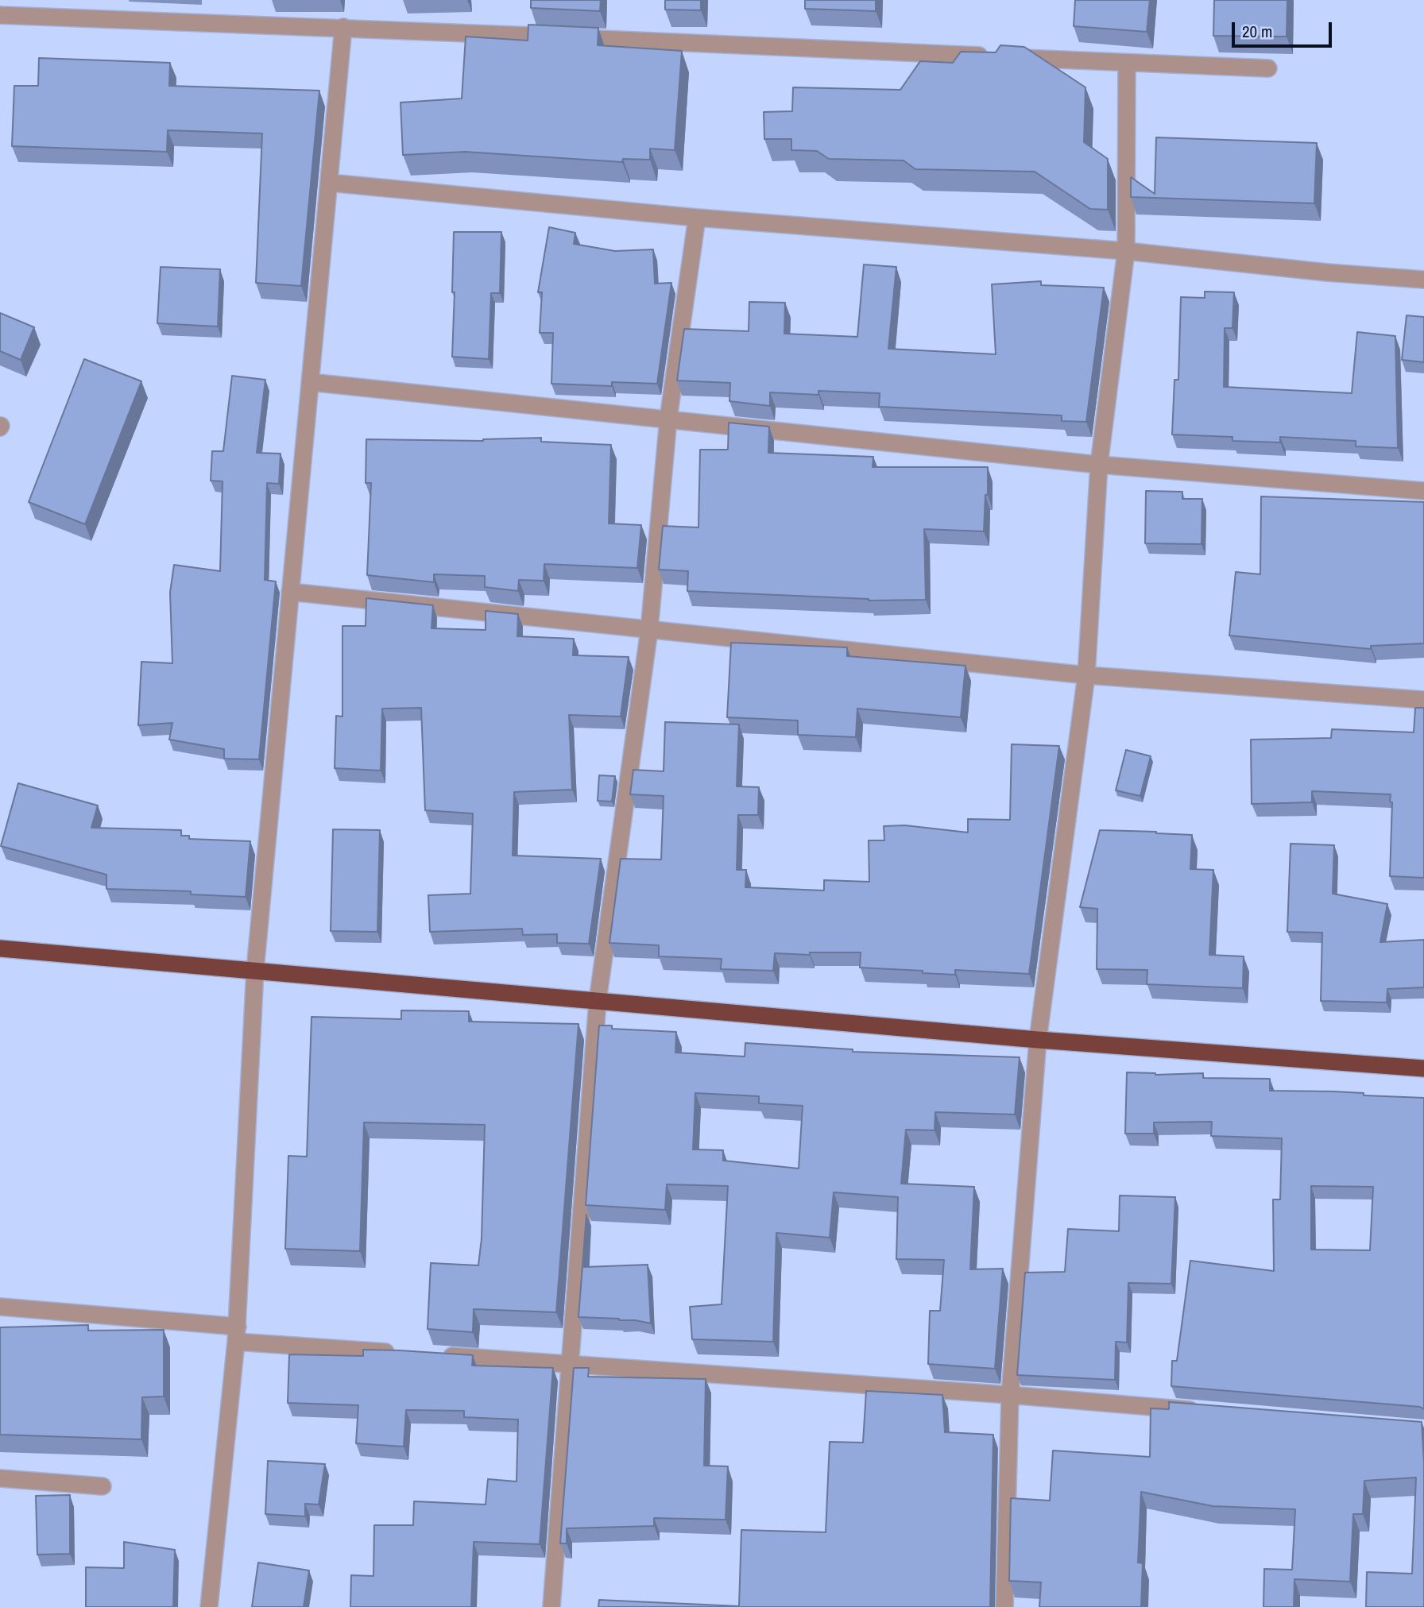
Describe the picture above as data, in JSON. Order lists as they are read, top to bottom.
{
  "scale_bar": "20 m"
}
